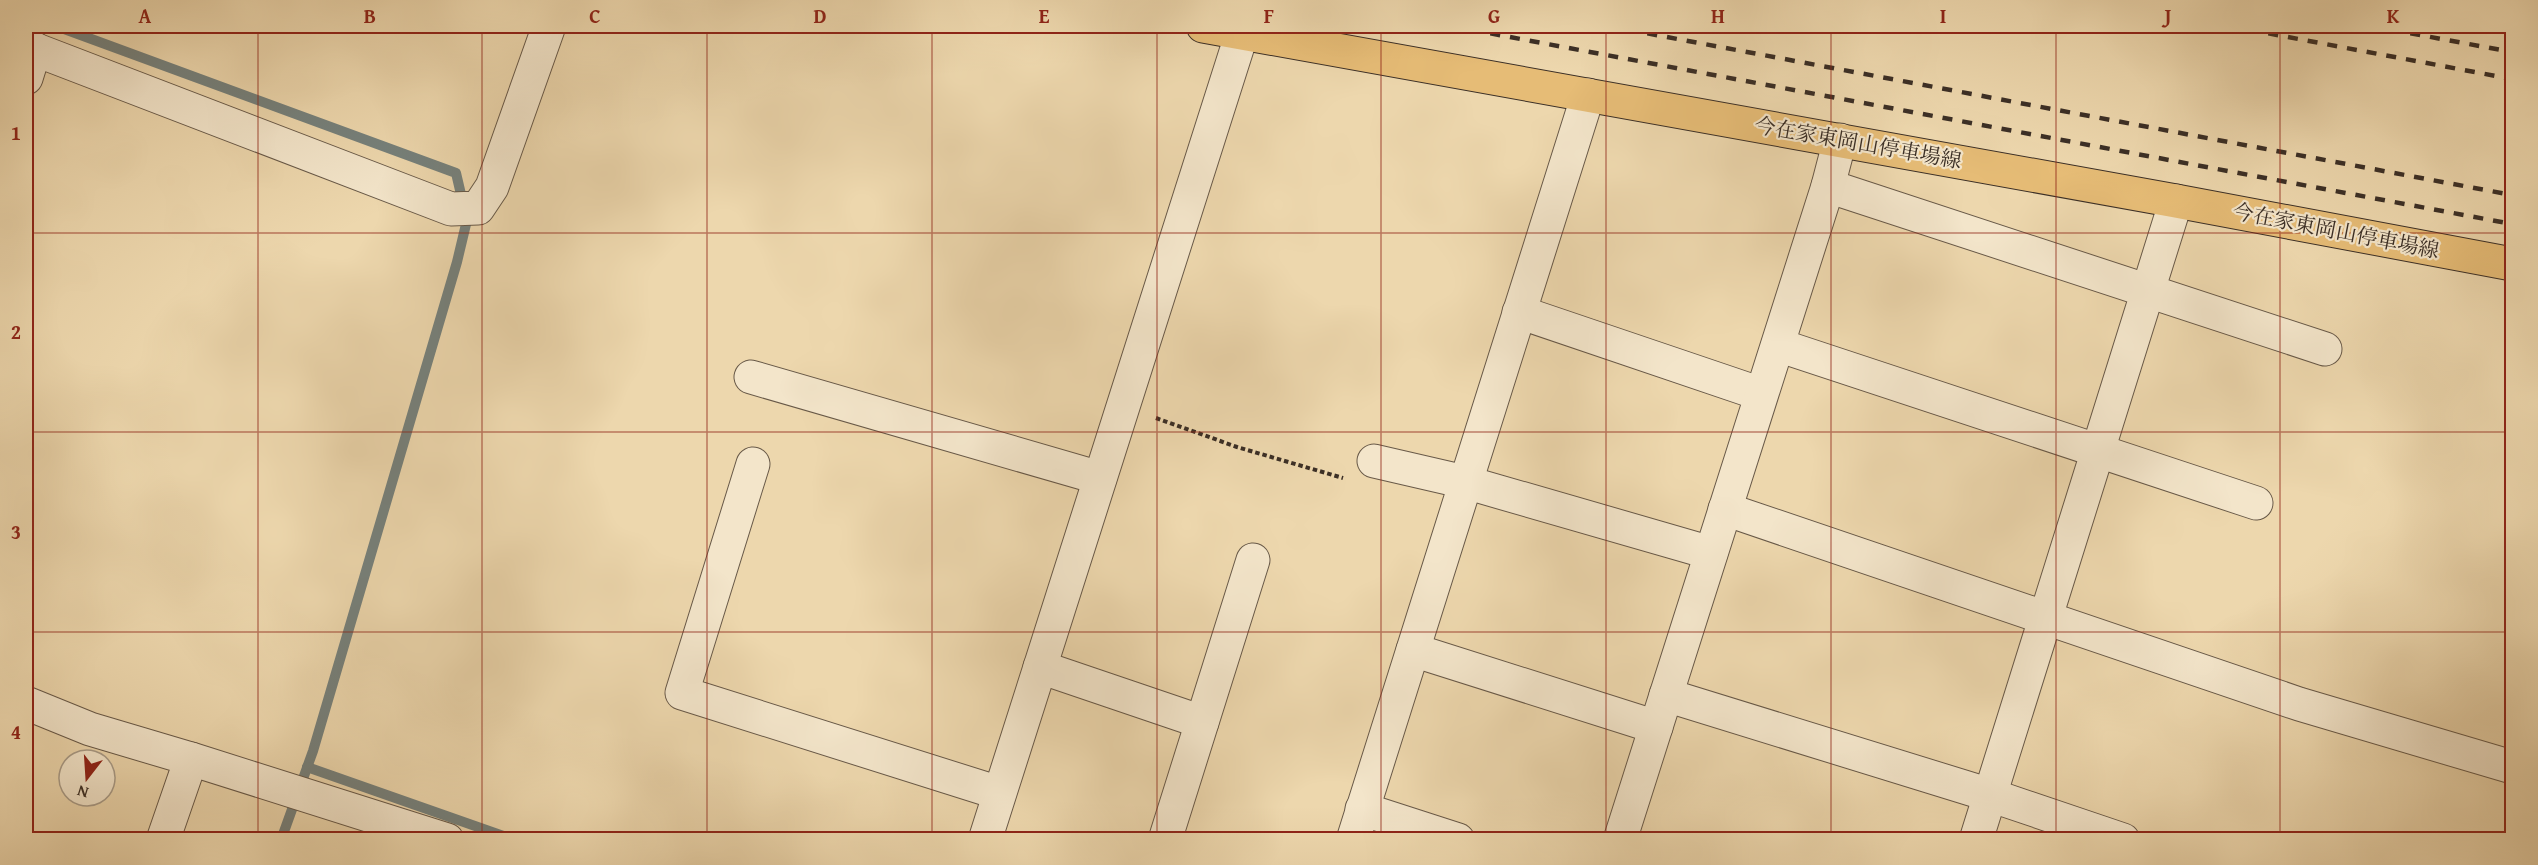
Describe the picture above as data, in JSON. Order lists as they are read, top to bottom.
{
  "streets": {
    "main road": ["今在家東岡山停車場線"]
  },
  "north": "bottom",
  "grid": {
    "columns": [
      "A",
      "B",
      "C",
      "D",
      "E",
      "F",
      "G",
      "H",
      "I",
      "J",
      "K"
    ],
    "rows": [
      "1",
      "2",
      "3",
      "4"
    ]
  }
}
